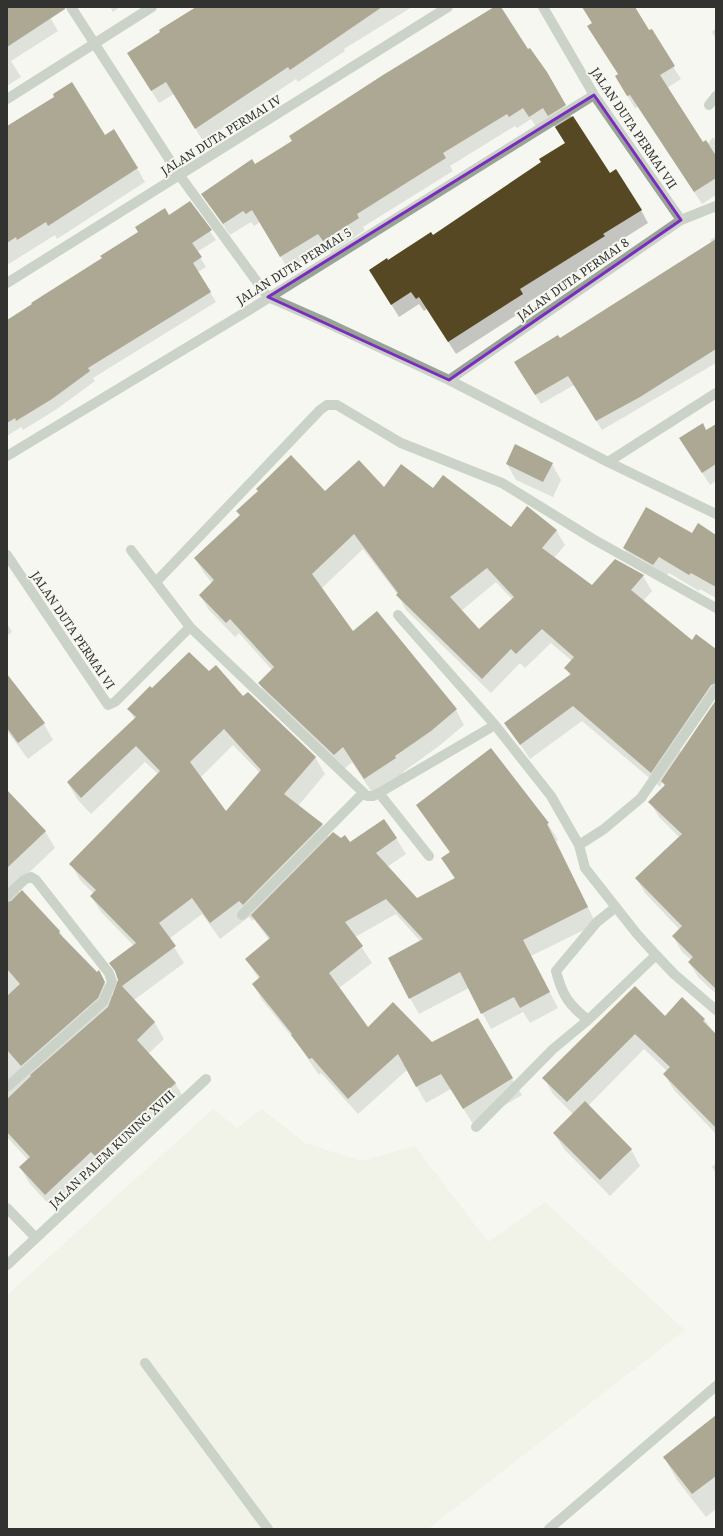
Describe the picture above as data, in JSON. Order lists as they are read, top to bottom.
{
  "streets": {
    "street": [
      "JALAN DUTA PERMAI VII",
      "JALAN DUTA PERMAI IV",
      "JALAN DUTA PERMAI 5",
      "JALAN DUTA PERMAI 8",
      "JALAN DUTA PERMAI VI",
      "JALAN PALEM KUNING XVIII"
    ]
  },
  "crossings": [
    ["JALAN DUTA PERMAI VII", "JALAN DUTA PERMAI 5"],
    ["JALAN DUTA PERMAI VII", "JALAN DUTA PERMAI 8"]
  ]
}
